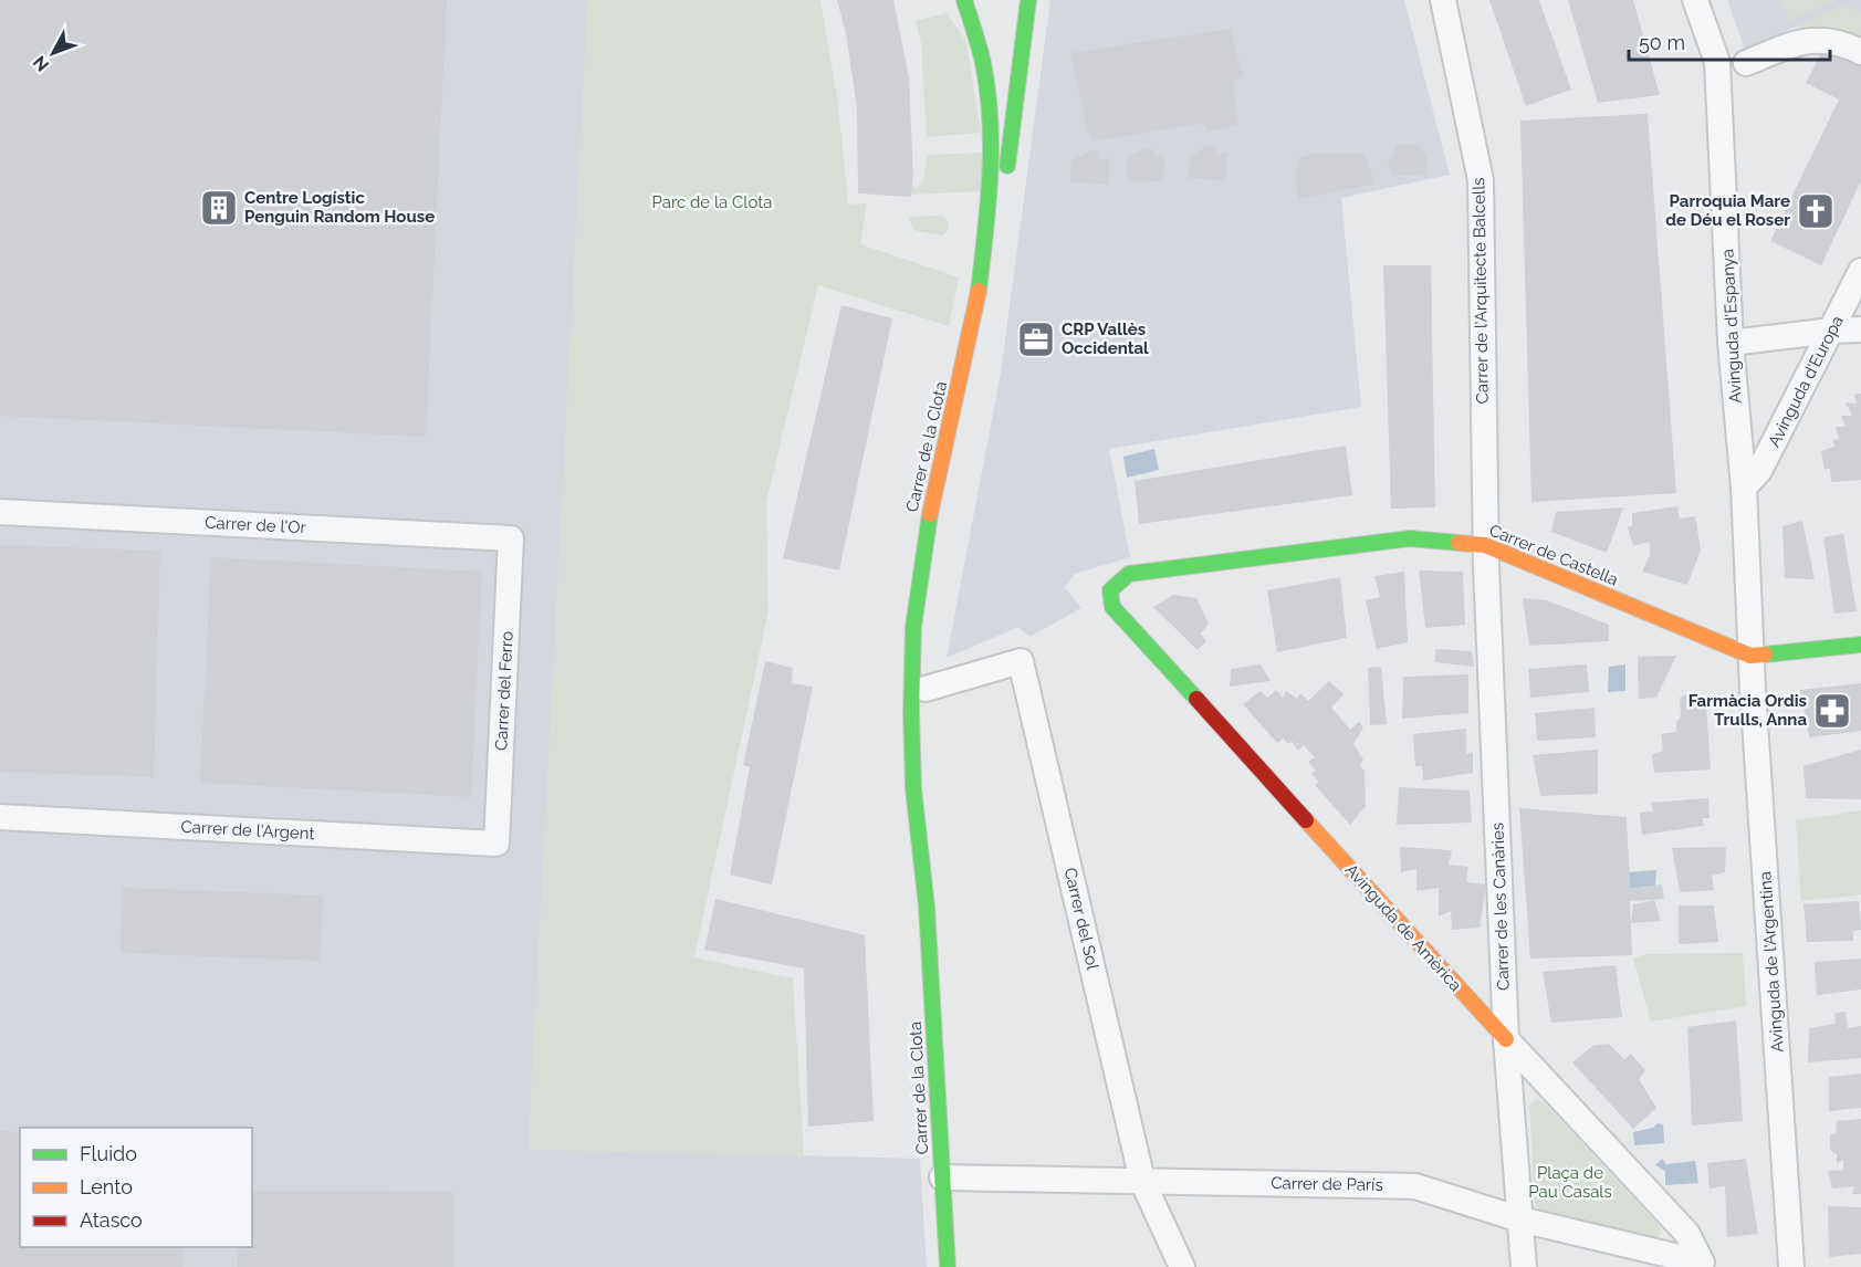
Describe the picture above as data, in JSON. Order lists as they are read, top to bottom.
{
  "streets": {
    "street": [
      "Carrer de l'Arquitecte Balcells",
      "Avinguda d'Espanya",
      "Avinguda d'Europa",
      "Carrer de la Clota",
      "Carrer de l'Or",
      "Carrer de Castella",
      "Carrer del Ferro",
      "Carrer de l'Argent",
      "Carrer de les Canàries",
      "Carrer del Sol",
      "Avinguda de Amèrica",
      "Avinguda de l'Argentina",
      "Carrer de París"
    ]
  },
  "crossings": [
    ["Carrer de l'Arquitecte Balcells", "Carrer de Castella"],
    ["Carrer de l'Arquitecte Balcells", "Carrer de les Canàries"],
    ["Avinguda d'Espanya", "Avinguda d'Europa"],
    ["Avinguda d'Espanya", "Carrer de Castella"],
    ["Avinguda d'Espanya", "Avinguda de l'Argentina"],
    ["Carrer de la Clota", "Carrer del Sol"],
    ["Carrer de la Clota", "Carrer de París"],
    ["Carrer de l'Or", "Carrer del Ferro"],
    ["Carrer de Castella", "Carrer de les Canàries"],
    ["Carrer de Castella", "Avinguda de Amèrica"],
    ["Carrer de Castella", "Avinguda de l'Argentina"],
    ["Carrer del Ferro", "Carrer de l'Argent"],
    ["Carrer de les Canàries", "Avinguda de Amèrica"],
    ["Carrer de les Canàries", "Carrer de París"],
    ["Carrer del Sol", "Carrer de París"],
    ["Avinguda de Amèrica", "Carrer de París"]
  ],
  "parks": ["Parc de la Clota", "Plaça de Pau Casals"],
  "places": {
    "building": ["Centre Logístic Penguin Random House"],
    "church": ["Parroquia Mare de Déu el Roser"],
    "office": ["CRP Vallès Occidental"],
    "pharmacy": ["Farmàcia Ordis Trulls, Anna"]
  },
  "legend": ["Fluido", "Lento", "Atasco"],
  "scale_bar": "50 m",
  "north": "bottom left"
}
